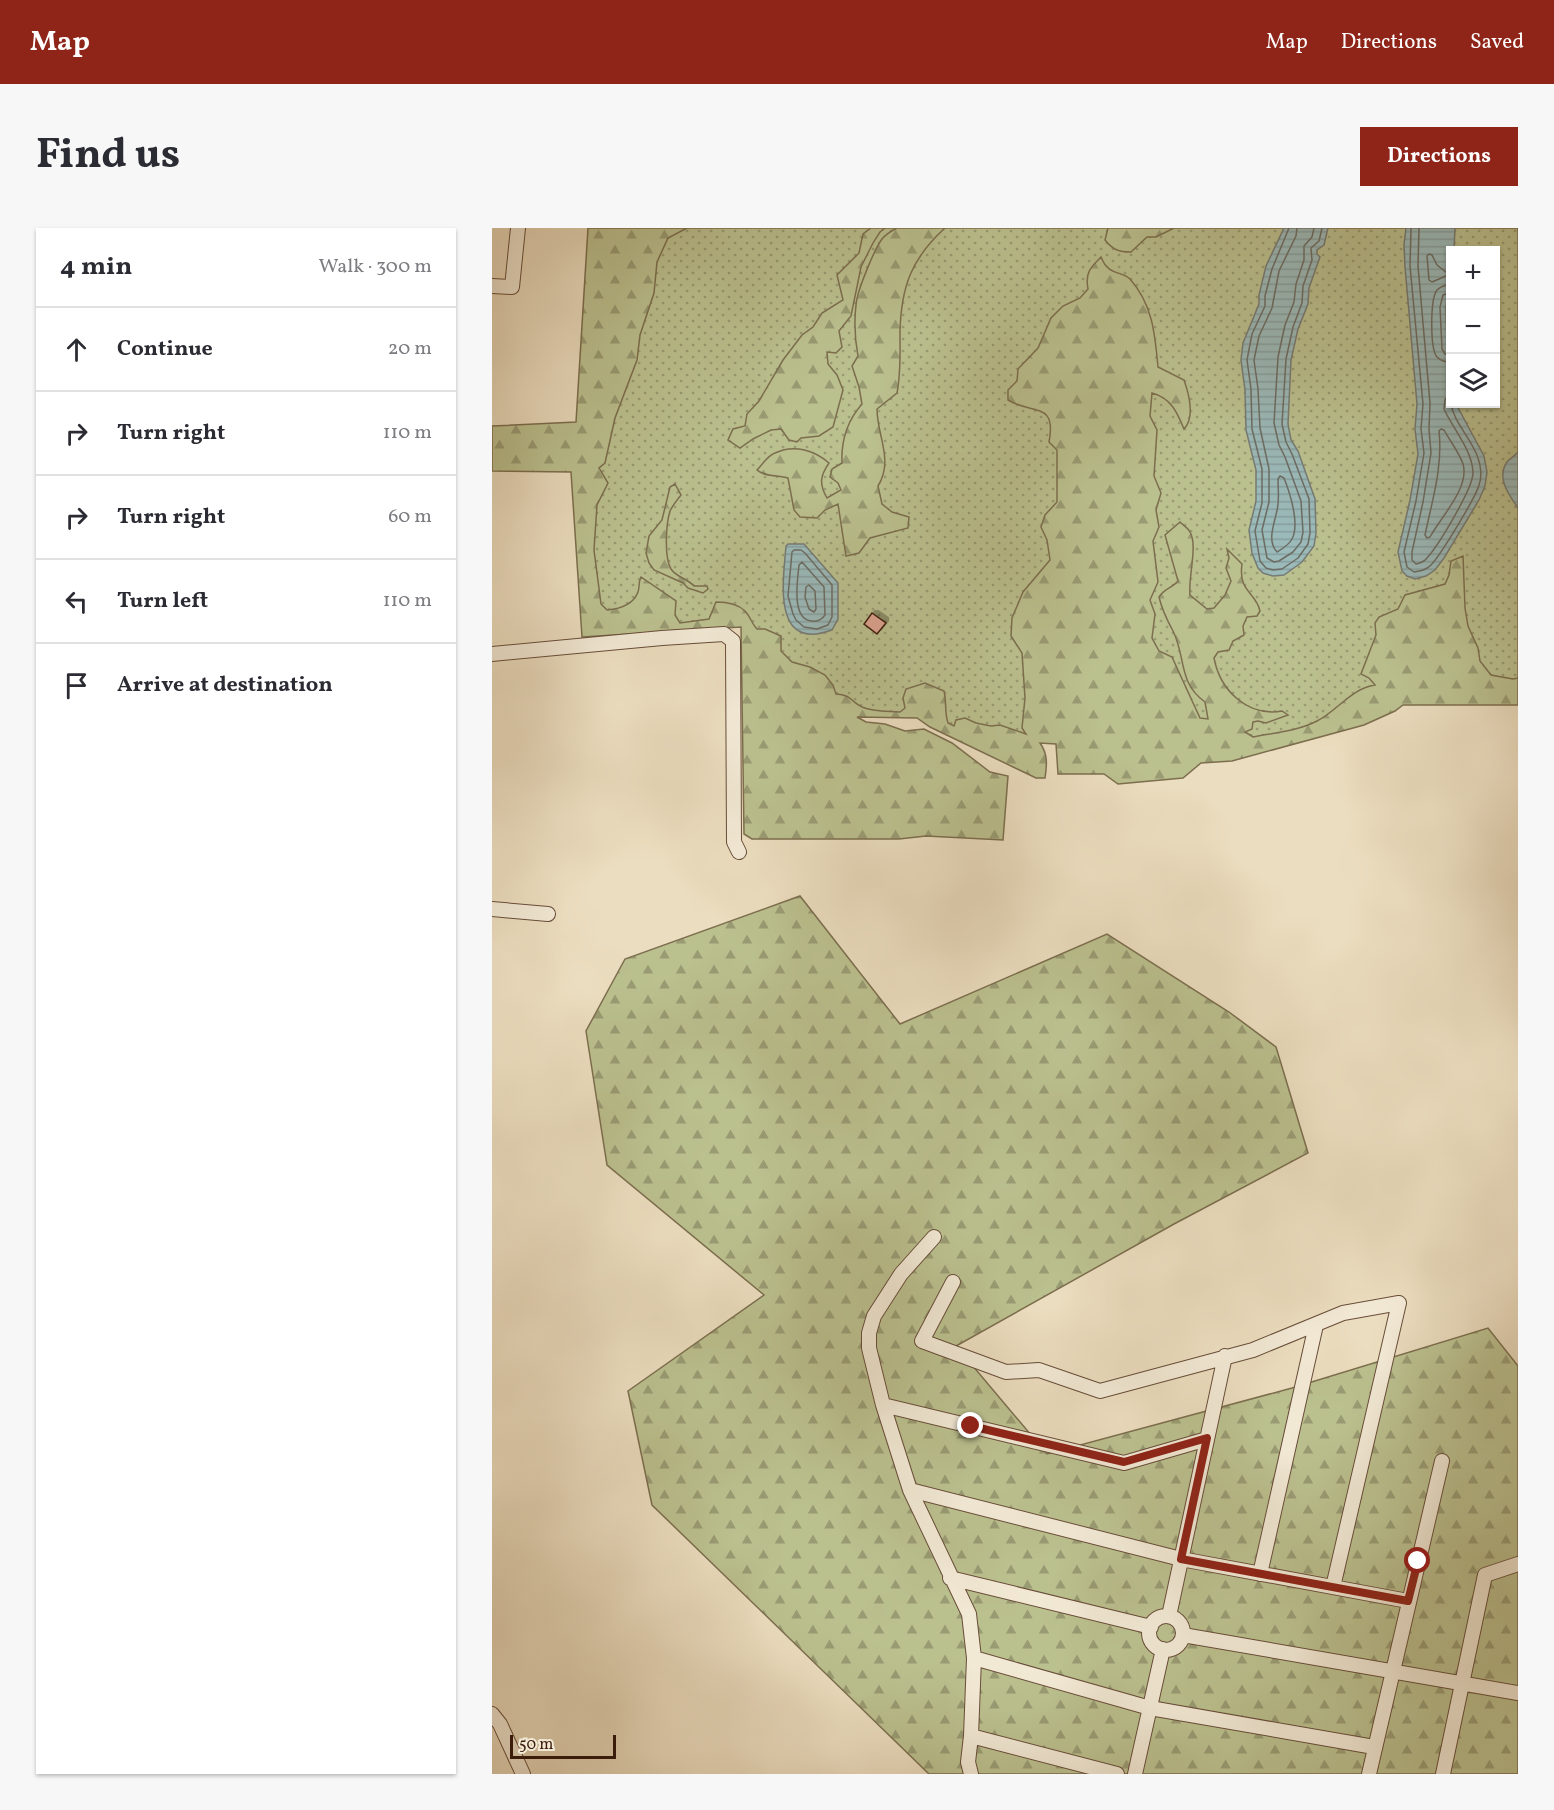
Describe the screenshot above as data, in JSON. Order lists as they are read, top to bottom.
{
  "scale_bar": "50 m",
  "page": {
    "header": "Map",
    "nav": ["Map", "Directions", "Saved"],
    "title": "Find us",
    "buttons": "Directions",
    "heading": ["4 min", "Walk · 300 m"],
    "map_buttons": ["+", "−"],
    "list": [
      ["Continue", "20 m"],
      ["Turn right", "110 m"],
      ["Turn right", "60 m"],
      ["Turn left", "110 m"],
      "Arrive at destination"
    ],
    "scale": "50 m"
  }
}
